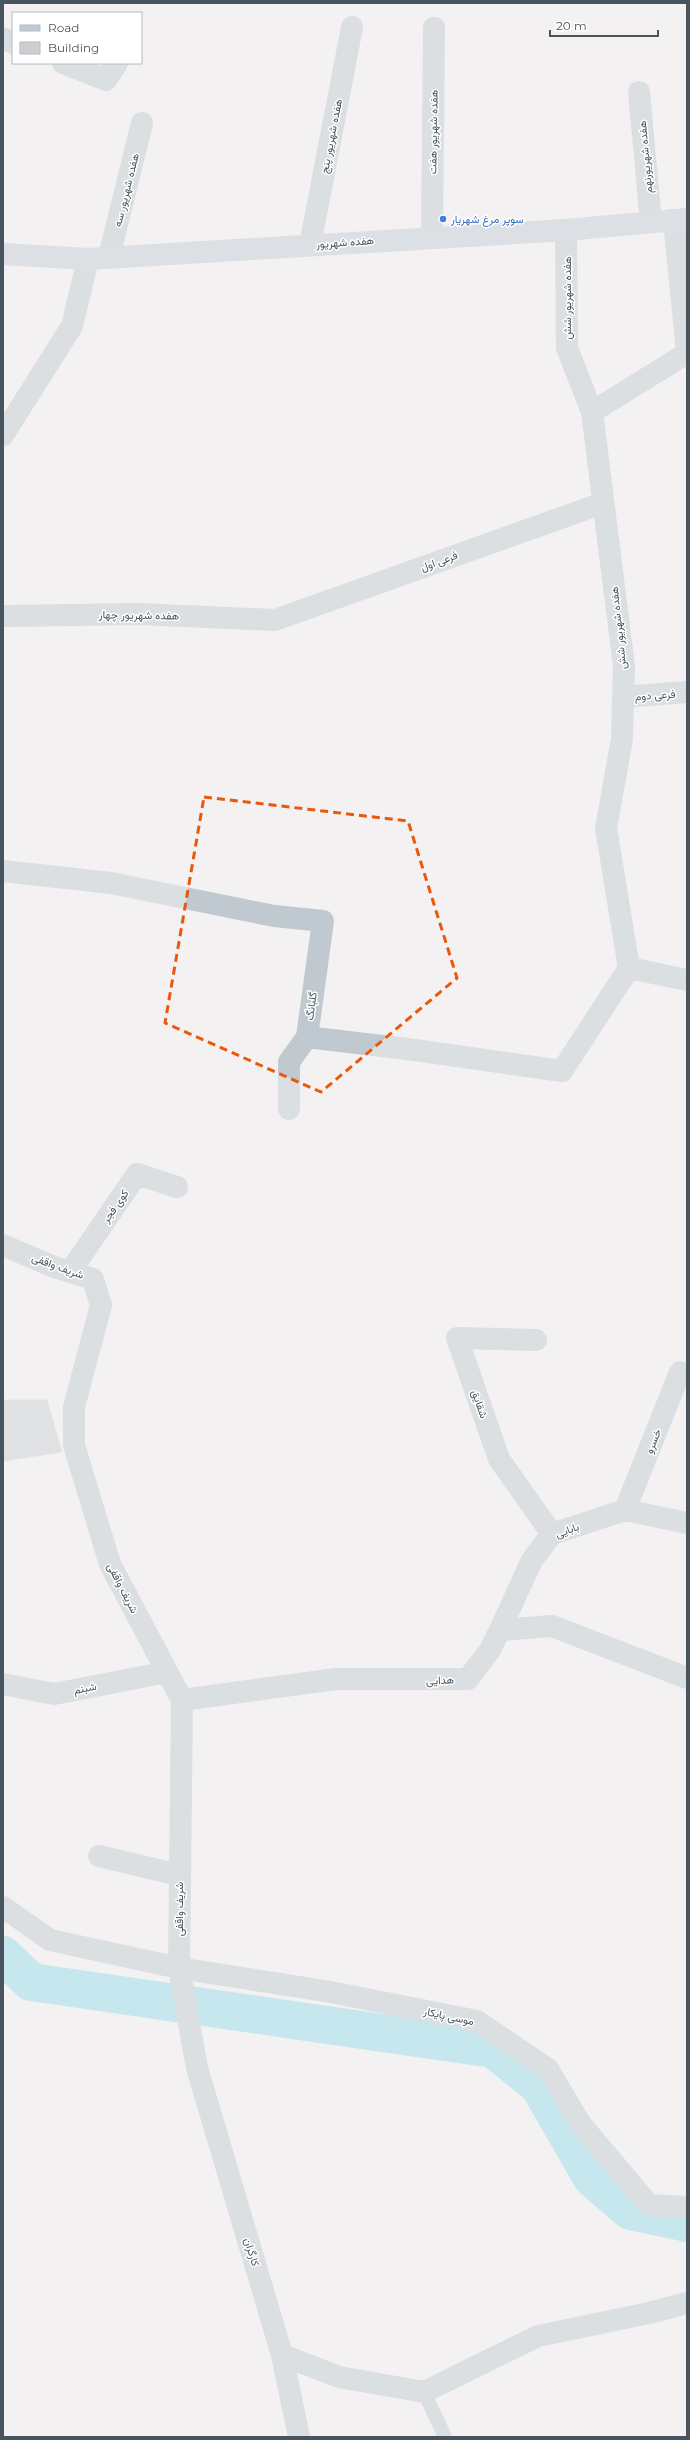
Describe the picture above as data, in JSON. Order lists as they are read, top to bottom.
{
  "streets": {
    "street": [
      "هفده شهریور هفت",
      "هفده شهریور پنج",
      "هفده شهریورنهم",
      "هفده شهریور سه",
      "هفده شهریور",
      "هفده شهریور شش",
      "فرعی اول",
      "هفده شهریور چهار",
      "فرعی دوم",
      "گلبانگ",
      "کوی فجر",
      "شریف واقفی",
      "شقایق",
      "خسرو",
      "بابایی",
      "هدایی",
      "شبنم",
      "موسی پایکار",
      "کارگران"
    ]
  },
  "crossings": [
    ["هفده شهریور هفت", "هفده شهریور"],
    ["هفده شهریور پنج", "هفده شهریور"],
    ["هفده شهریورنهم", "هفده شهریور"],
    ["هفده شهریور سه", "هفده شهریور"],
    ["هفده شهریور", "هفده شهریور شش"],
    ["هفده شهریور شش", "فرعی اول"],
    ["هفده شهریور شش", "فرعی دوم"],
    ["فرعی اول", "هفده شهریور چهار"],
    ["کوی فجر", "شریف واقفی"],
    ["شریف واقفی", "هدایی"],
    ["شریف واقفی", "شبنم"],
    ["شریف واقفی", "موسی پایکار"],
    ["شریف واقفی", "کارگران"],
    ["شقایق", "بابایی"],
    ["خسرو", "بابایی"],
    ["بابایی", "هدایی"]
  ],
  "places": ["سوپر مرغ شهریار"],
  "legend": ["Road", "Building"],
  "scale_bar": "20 m"
}
